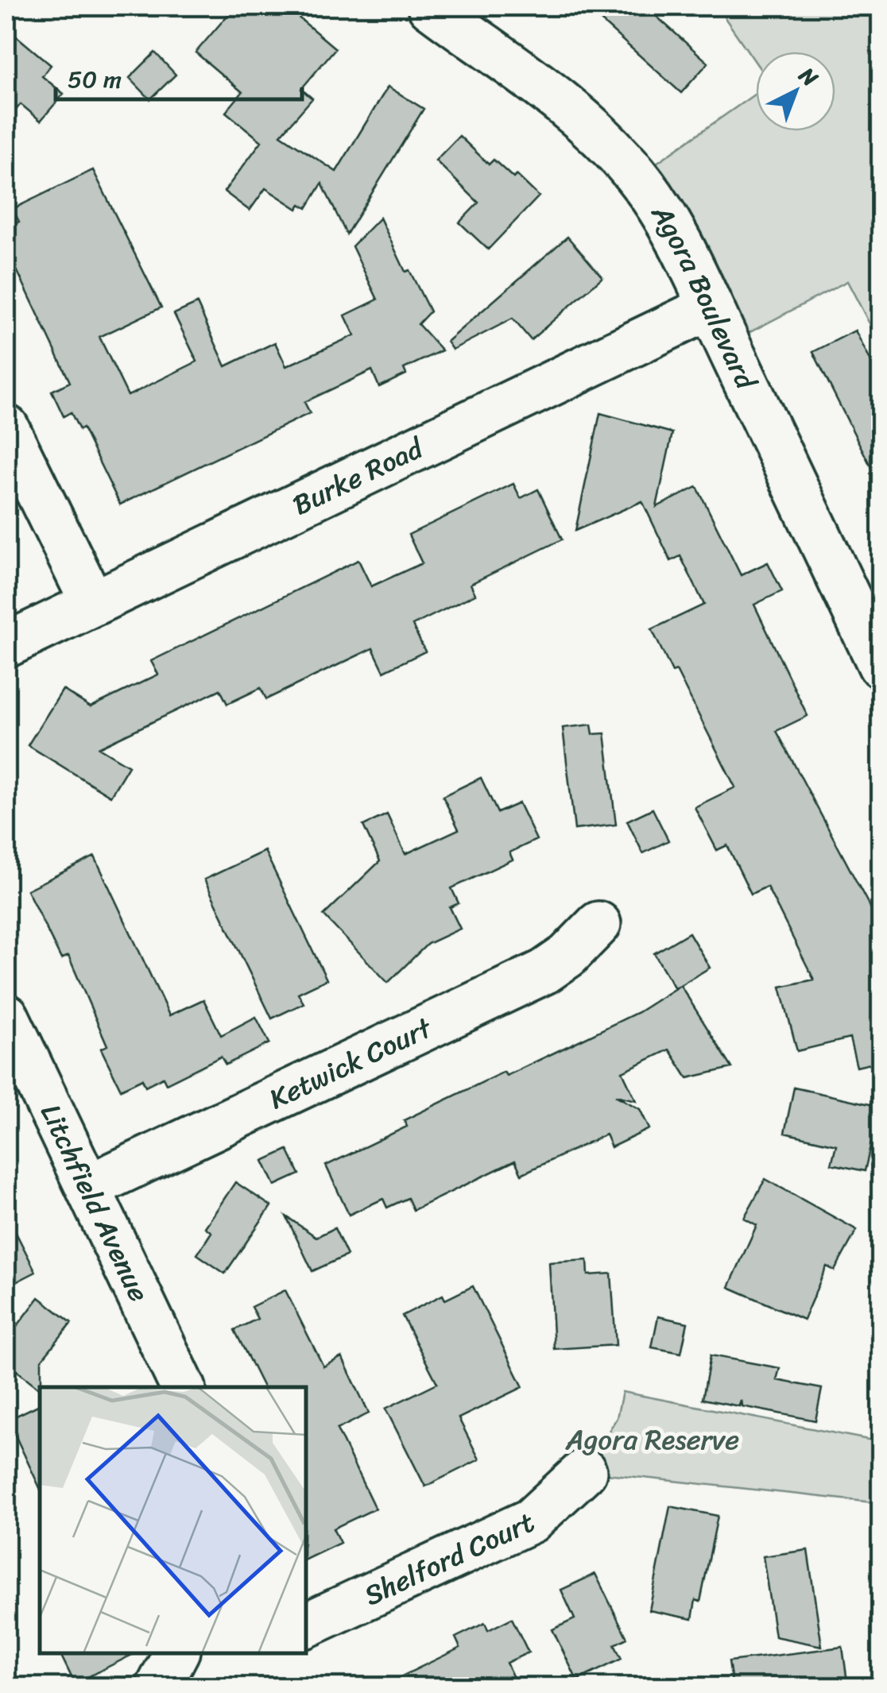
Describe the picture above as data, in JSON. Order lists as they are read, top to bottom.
{
  "streets": {
    "street": [
      "Agora Boulevard",
      "Burke Road",
      "Ketwick Court",
      "Litchfield Avenue",
      "Shelford Court"
    ]
  },
  "crossings": [
    ["Agora Boulevard", "Burke Road"],
    ["Ketwick Court", "Litchfield Avenue"]
  ],
  "parks": ["Agora Reserve"],
  "scale_bar": "50 m",
  "north": "top right"
}
